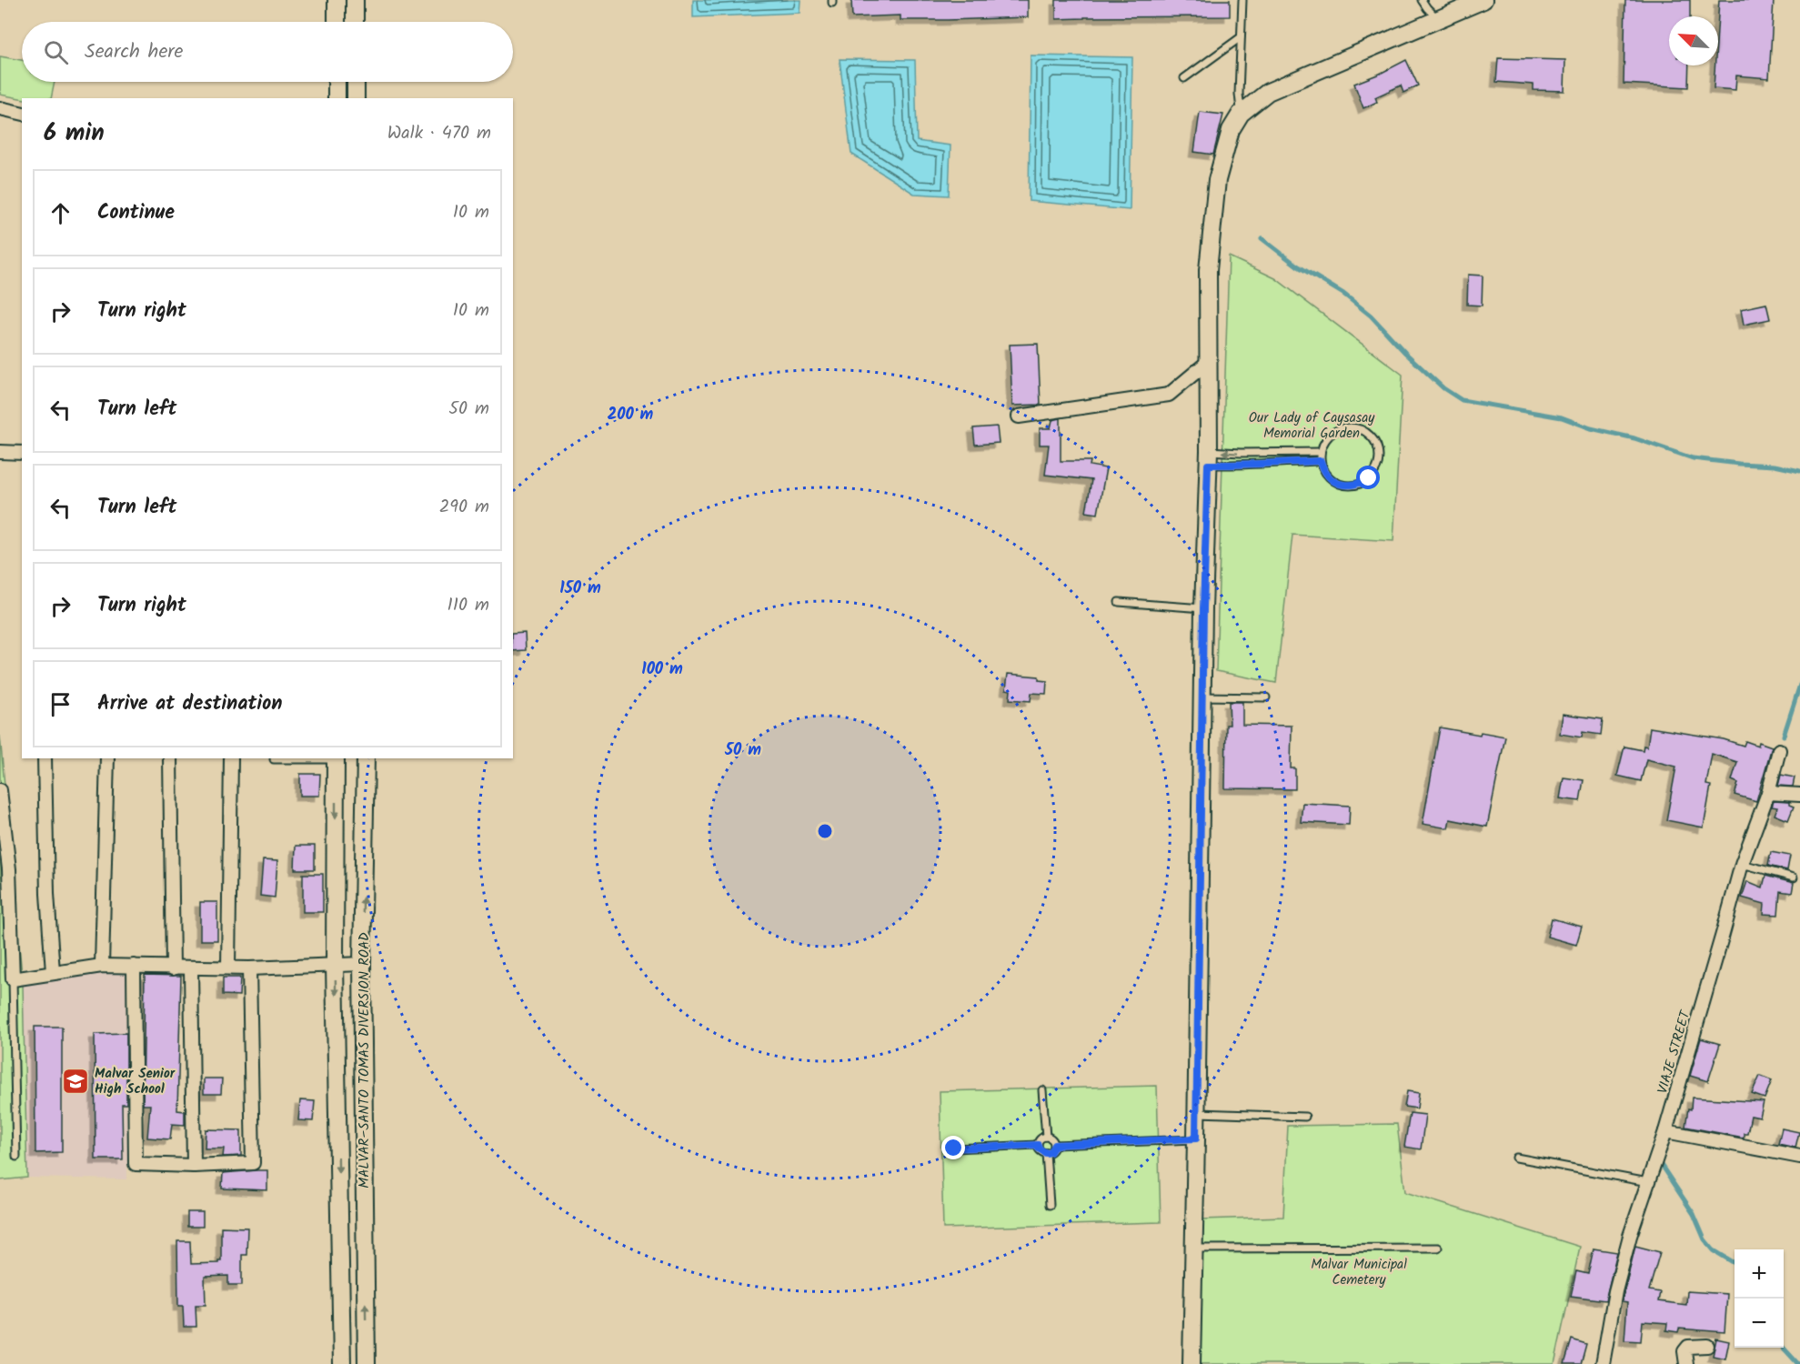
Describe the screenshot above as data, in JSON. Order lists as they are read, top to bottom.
{
  "streets": {
    "street": ["VIAJE STREET", "MALVAR–SANTO TOMAS DIVERSION ROAD"]
  },
  "parks": ["Our Lady of Caysasay Memorial Garden", "Malvar Municipal Cemetery"],
  "places": {
    "school or university": ["Malvar Senior High School"]
  },
  "north": "top left",
  "page": {
    "search": "Search here",
    "heading": ["6 min", "Walk · 470 m"],
    "list": [
      ["Continue", "10 m"],
      ["Turn right", "10 m"],
      ["Turn left", "50 m"],
      ["Turn left", "290 m"],
      ["Turn right", "110 m"],
      "Arrive at destination"
    ],
    "map_buttons": ["+", "−"]
  },
  "rings": [
    "200 m",
    "150 m",
    "100 m",
    "50 m"
  ]
}
